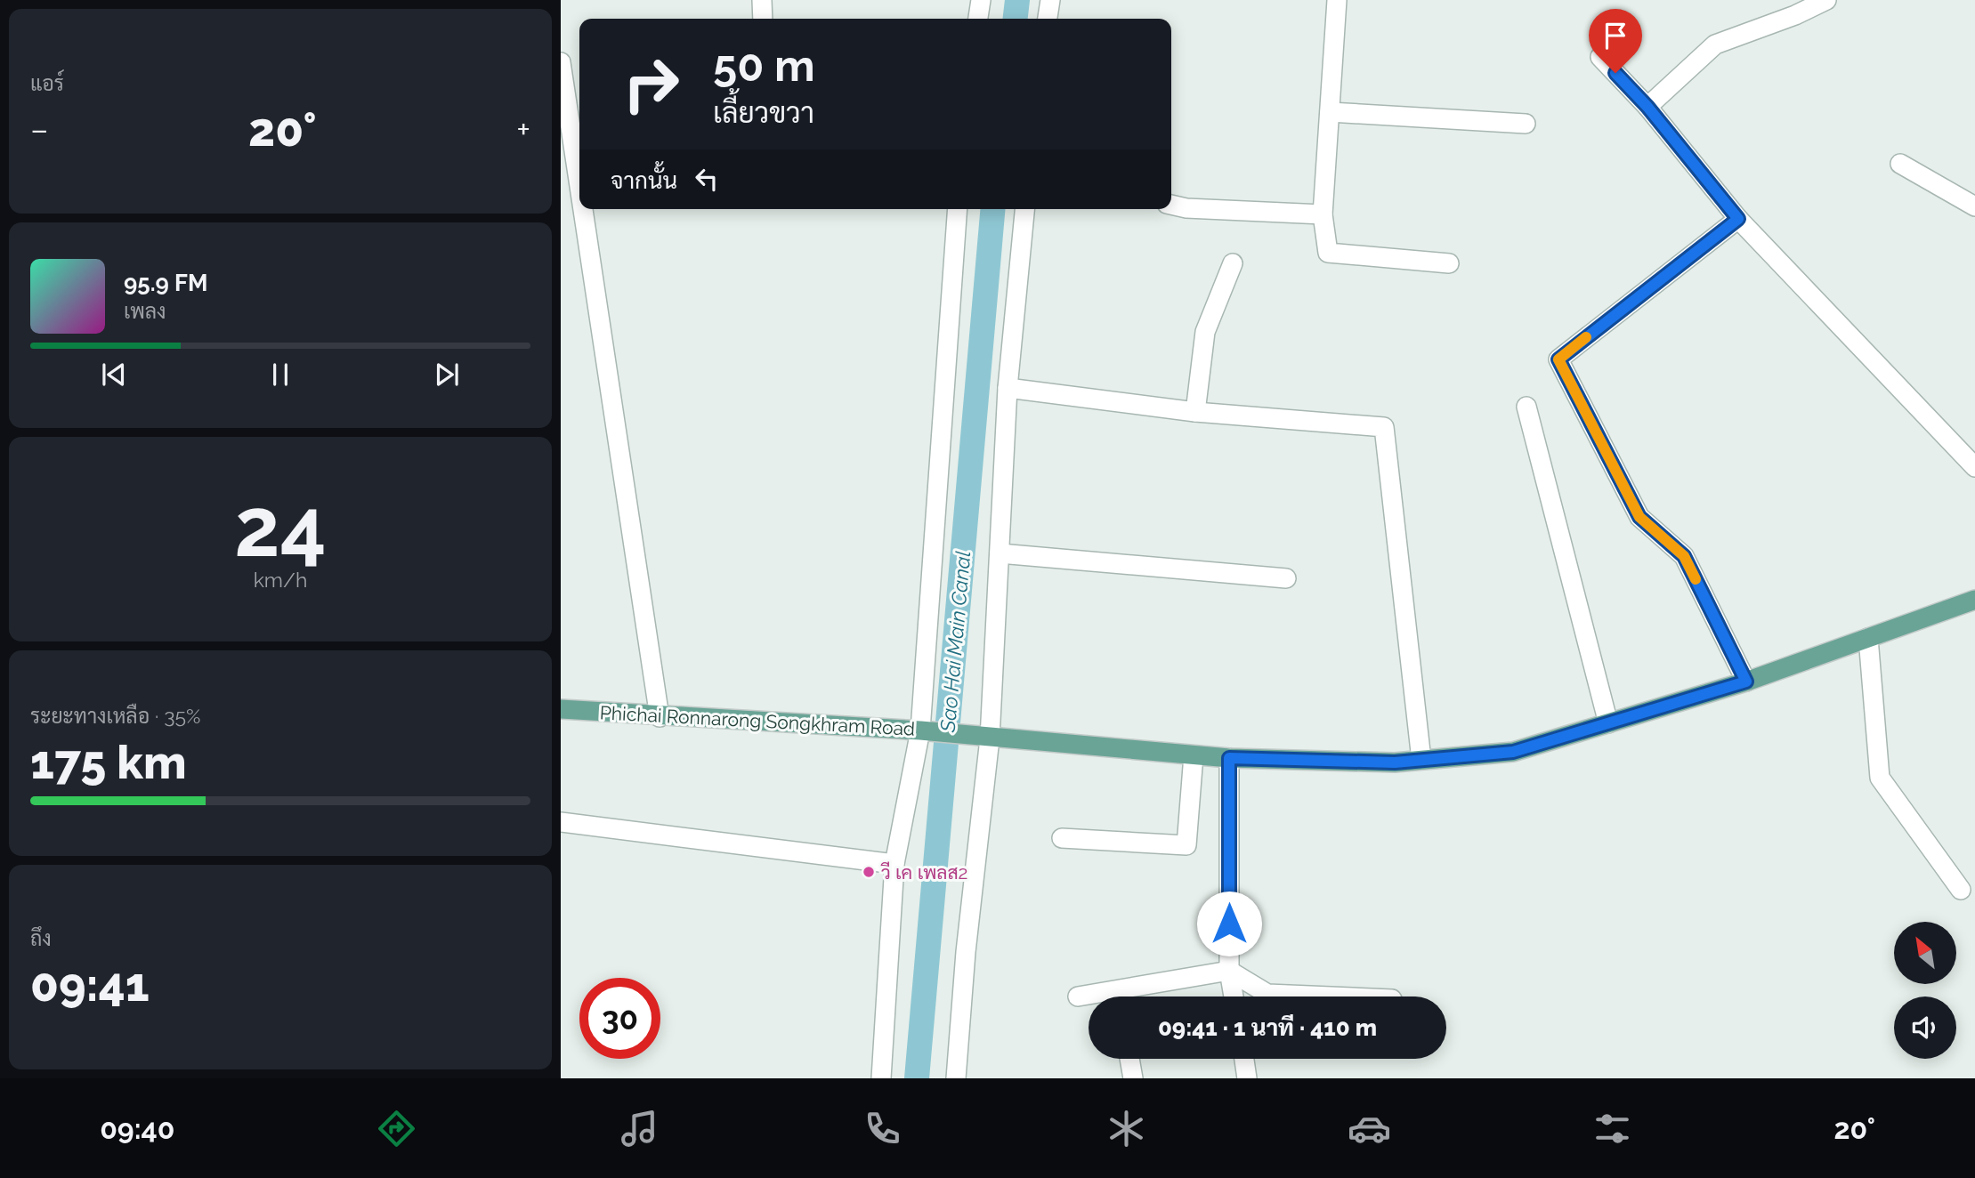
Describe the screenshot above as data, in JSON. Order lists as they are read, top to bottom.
{
  "streets": {
    "main road": ["Phichai Ronnarong Songkhram Road"]
  },
  "water": ["Sao Hai Main Canal"],
  "places": ["วี เค เพลส2"],
  "north": "top left",
  "page": {
    "tile": [
      "แอร์",
      ["24", "km/h"],
      ["ระยะทางเหลือ · 35%", "175 km"],
      ["ถึง", "09:41"]
    ],
    "turn": ["50 m", "เลี้ยวขวา"],
    "heat": ["−", "20°", "+"],
    "then": "จากนั้น",
    "song": ["95.9 FM", "เพลง"],
    "limit": "30",
    "trip": "09:41 · 1 นาที · 410 m",
    "tabs": ["09:40", "20°"]
  }
}
